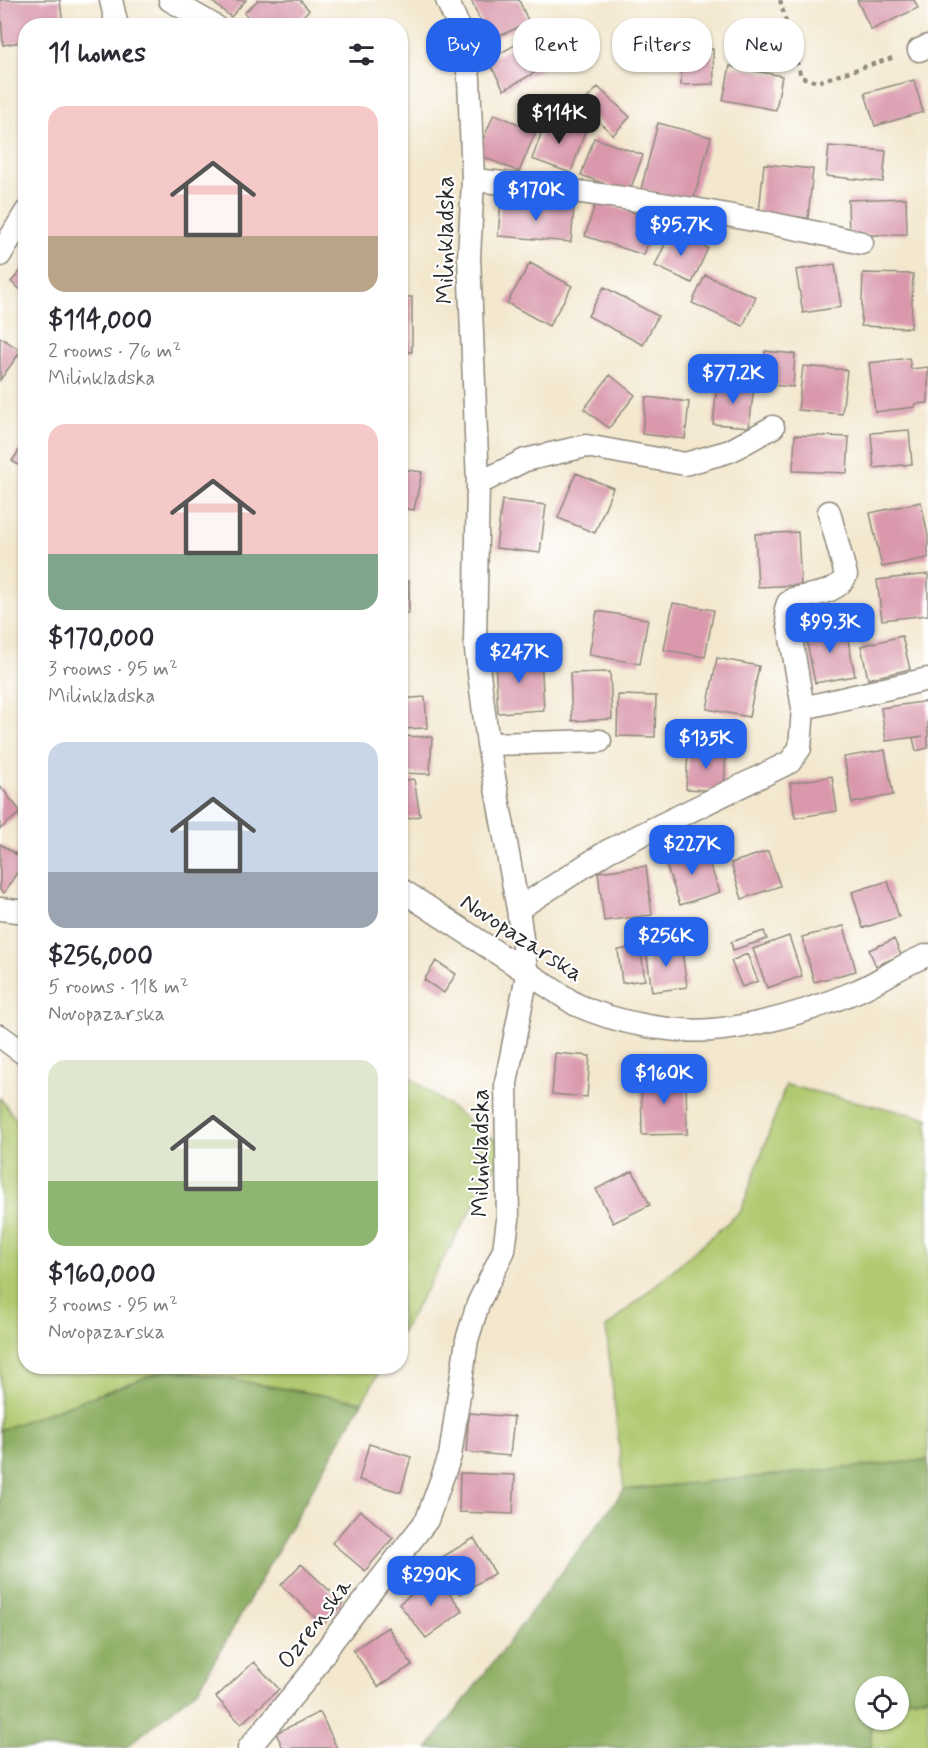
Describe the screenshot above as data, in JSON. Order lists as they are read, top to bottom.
{
  "streets": {
    "street": ["Milinkladska", "Novopazarska", "Ozrenska"]
  },
  "crossings": [
    ["Milinkladska", "Novopazarska"],
    ["Milinkladska", "Ozrenska"]
  ],
  "page": {
    "chip": [
      "Buy",
      "Rent",
      "Filters",
      "New"
    ],
    "heading": "11 homes",
    "list": [
      {
        "name": "$114,000",
        "note": "2 rooms · 76 m² · Milinkladska"
      },
      {
        "name": "$170,000",
        "note": "3 rooms · 95 m² · Milinkladska"
      },
      {
        "name": "$256,000",
        "note": "5 rooms · 118 m² · Novopazarska"
      },
      {
        "name": "$160,000",
        "note": "3 rooms · 95 m² · Novopazarska"
      }
    ],
    "price": [
      "$114K",
      "$170K",
      "$95.7K",
      "$77.2K",
      "$99.3K",
      "$247K",
      "$135K",
      "$227K",
      "$256K",
      "$160K",
      "$290K"
    ]
  }
}
